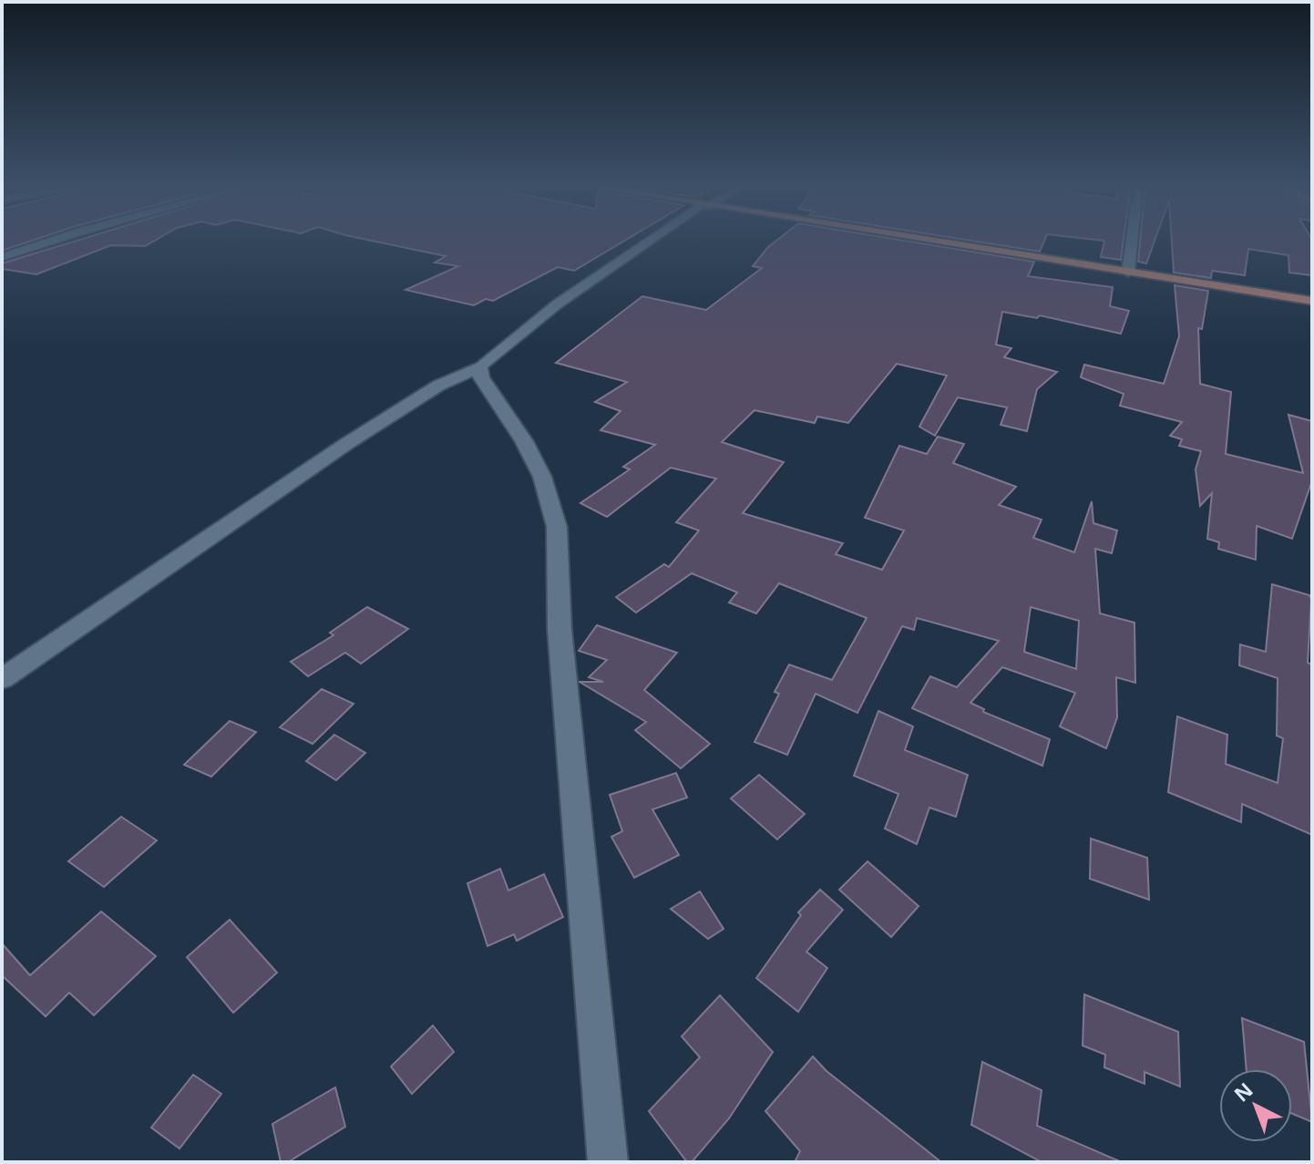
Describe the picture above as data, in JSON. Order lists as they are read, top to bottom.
{
  "north": "top left"
}
